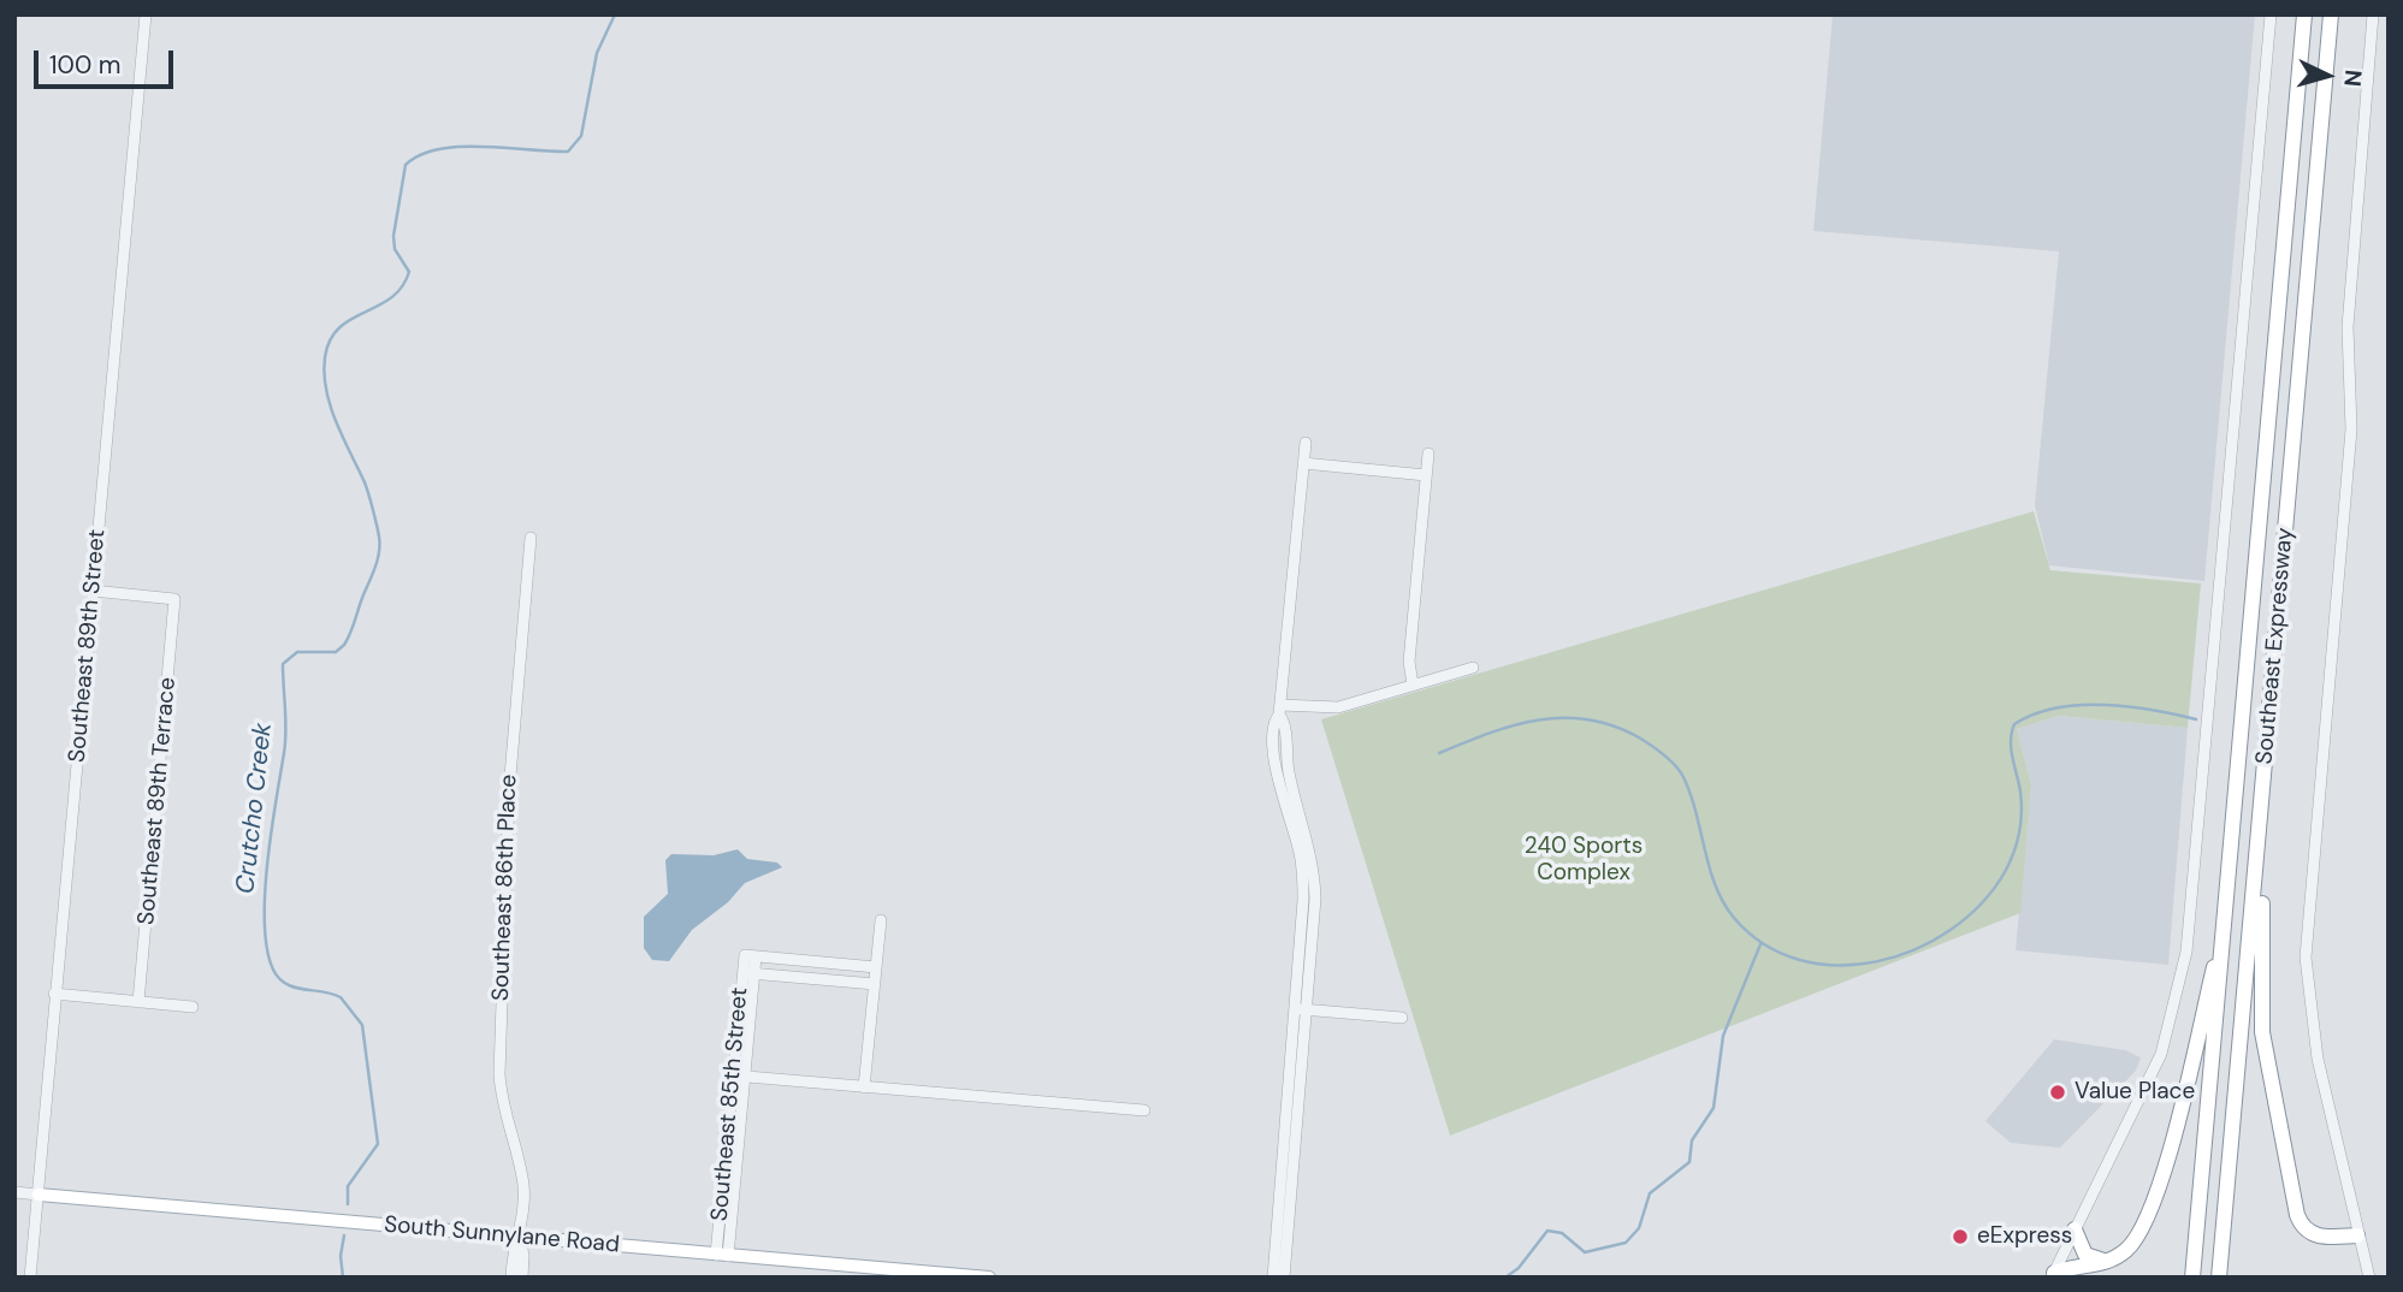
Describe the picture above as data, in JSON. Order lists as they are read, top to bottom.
{
  "streets": {
    "highway": ["Southeast Expressway"],
    "main road": ["South Sunnylane Road"],
    "street": [
      "Southeast 89th Street",
      "Southeast 89th Terrace",
      "Southeast 86th Place",
      "Southeast 85th Street"
    ]
  },
  "crossings": [
    ["Southeast 89th Street", "Southeast 89th Terrace"],
    ["Southeast 89th Street", "South Sunnylane Road"],
    ["Southeast 86th Place", "South Sunnylane Road"],
    ["Southeast 85th Street", "South Sunnylane Road"]
  ],
  "water": ["Crutcho Creek"],
  "parks": ["240 Sports Complex"],
  "places": ["Value Place", "eExpress"],
  "scale_bar": "100 m",
  "north": "right"
}
